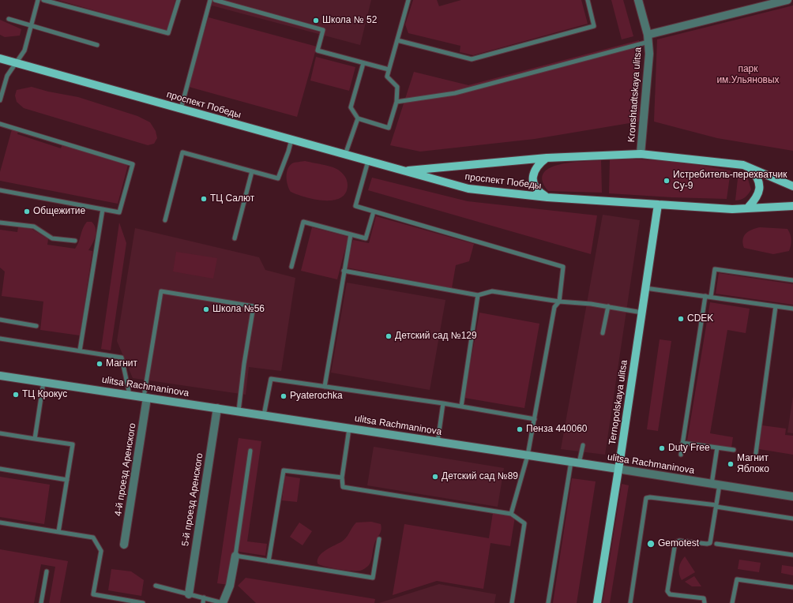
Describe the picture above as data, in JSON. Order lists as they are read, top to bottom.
{
  "streets": {
    "main road": ["проспект Победы", "ulitsa Rachmaninova", "Ternopolskaya ulitsa"],
    "street": ["Kronshtadtskaya ulitsa", "4-й проезд Аренского", "5-й проезд Аренского"]
  },
  "crossings": [
    ["Kronshtadtskaya ulitsa", "проспект Победы"],
    ["проспект Победы", "Ternopolskaya ulitsa"],
    ["ulitsa Rachmaninova", "Ternopolskaya ulitsa"],
    ["ulitsa Rachmaninova", "4-й проезд Аренского"],
    ["ulitsa Rachmaninova", "5-й проезд Аренского"]
  ],
  "parks": ["парк им.Ульяновых"],
  "places": [
    "Школа № 52",
    "Истребитель-перехватчик Су-9",
    "ТЦ Салют",
    "Общежитие",
    "Школа №56",
    "CDEK",
    "Детский сад №129",
    "Магнит",
    "ТЦ Крокус",
    "Pyaterochka",
    "Пенза 440060",
    "Duty Free",
    "Магнит Яблоко",
    "Детский сад №89",
    "Gemotest"
  ]
}
